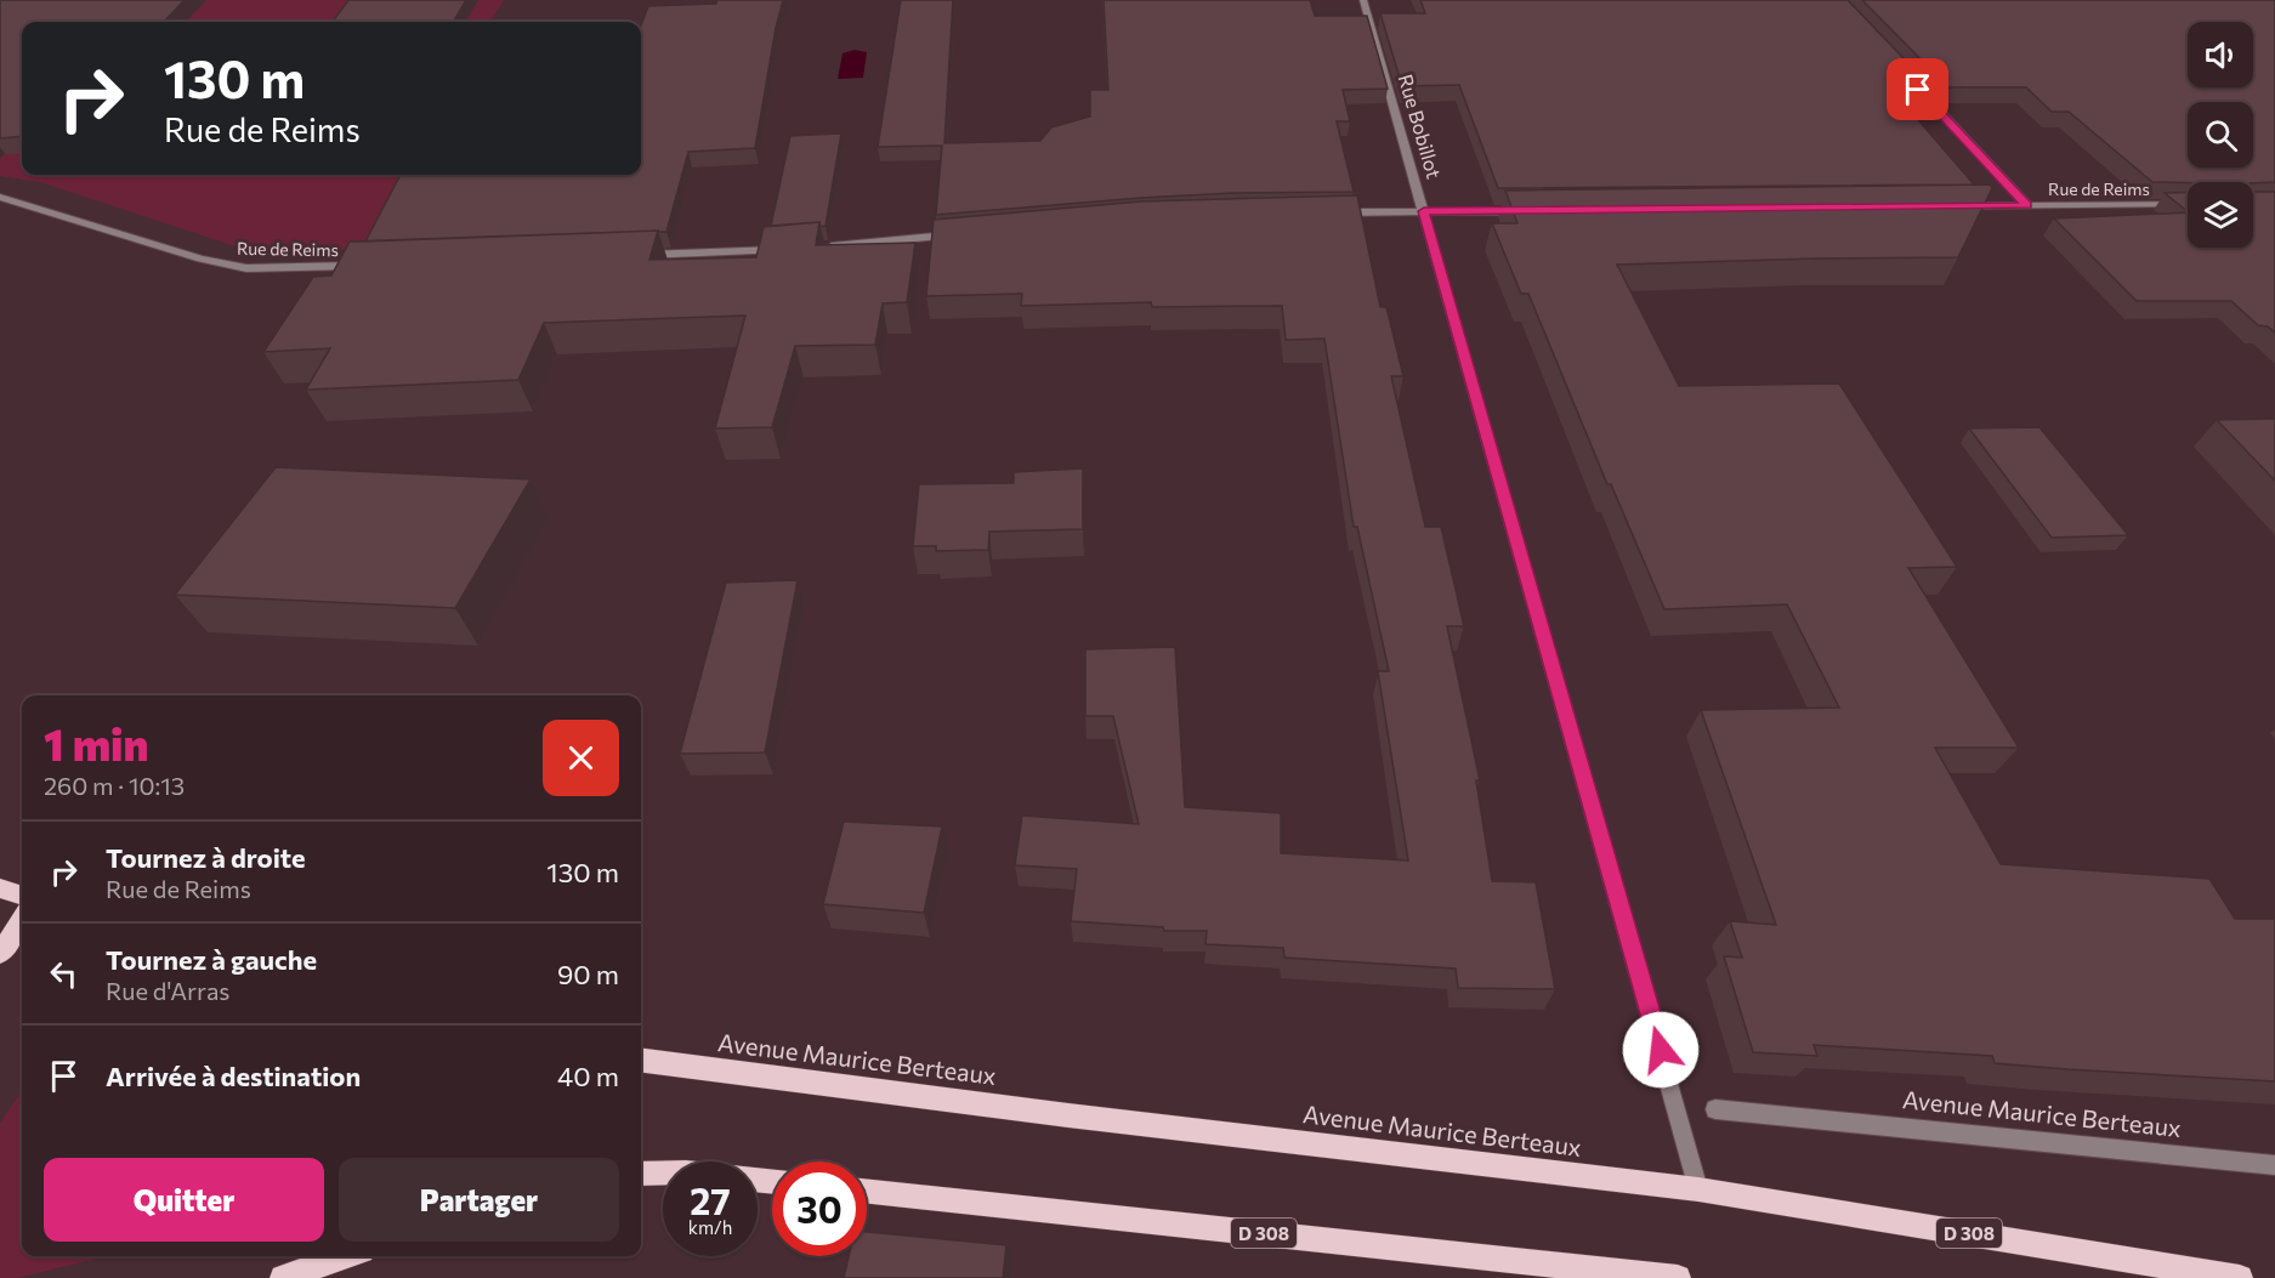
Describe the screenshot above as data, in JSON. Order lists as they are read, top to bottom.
{
  "streets": {
    "main road": ["Avenue Maurice Berteaux", "D 308"],
    "street": ["Rue Bobillot", "Rue de Reims"]
  },
  "crossings": [
    ["Rue Bobillot", "Avenue Maurice Berteaux"]
  ],
  "page": {
    "turn": ["130 m", "Rue de Reims"],
    "heading": ["1 min", "260 m · 10:13"],
    "list": [
      {
        "name": "Tournez à droite",
        "note": "Rue de Reims",
        "value": "130 m"
      },
      {
        "name": "Tournez à gauche",
        "note": "Rue d'Arras",
        "value": "90 m"
      },
      {
        "name": "Arrivée à destination",
        "value": "40 m"
      }
    ],
    "buttons": ["Quitter", "Partager"],
    "speed": "27 km/h",
    "limit": "30"
  }
}
